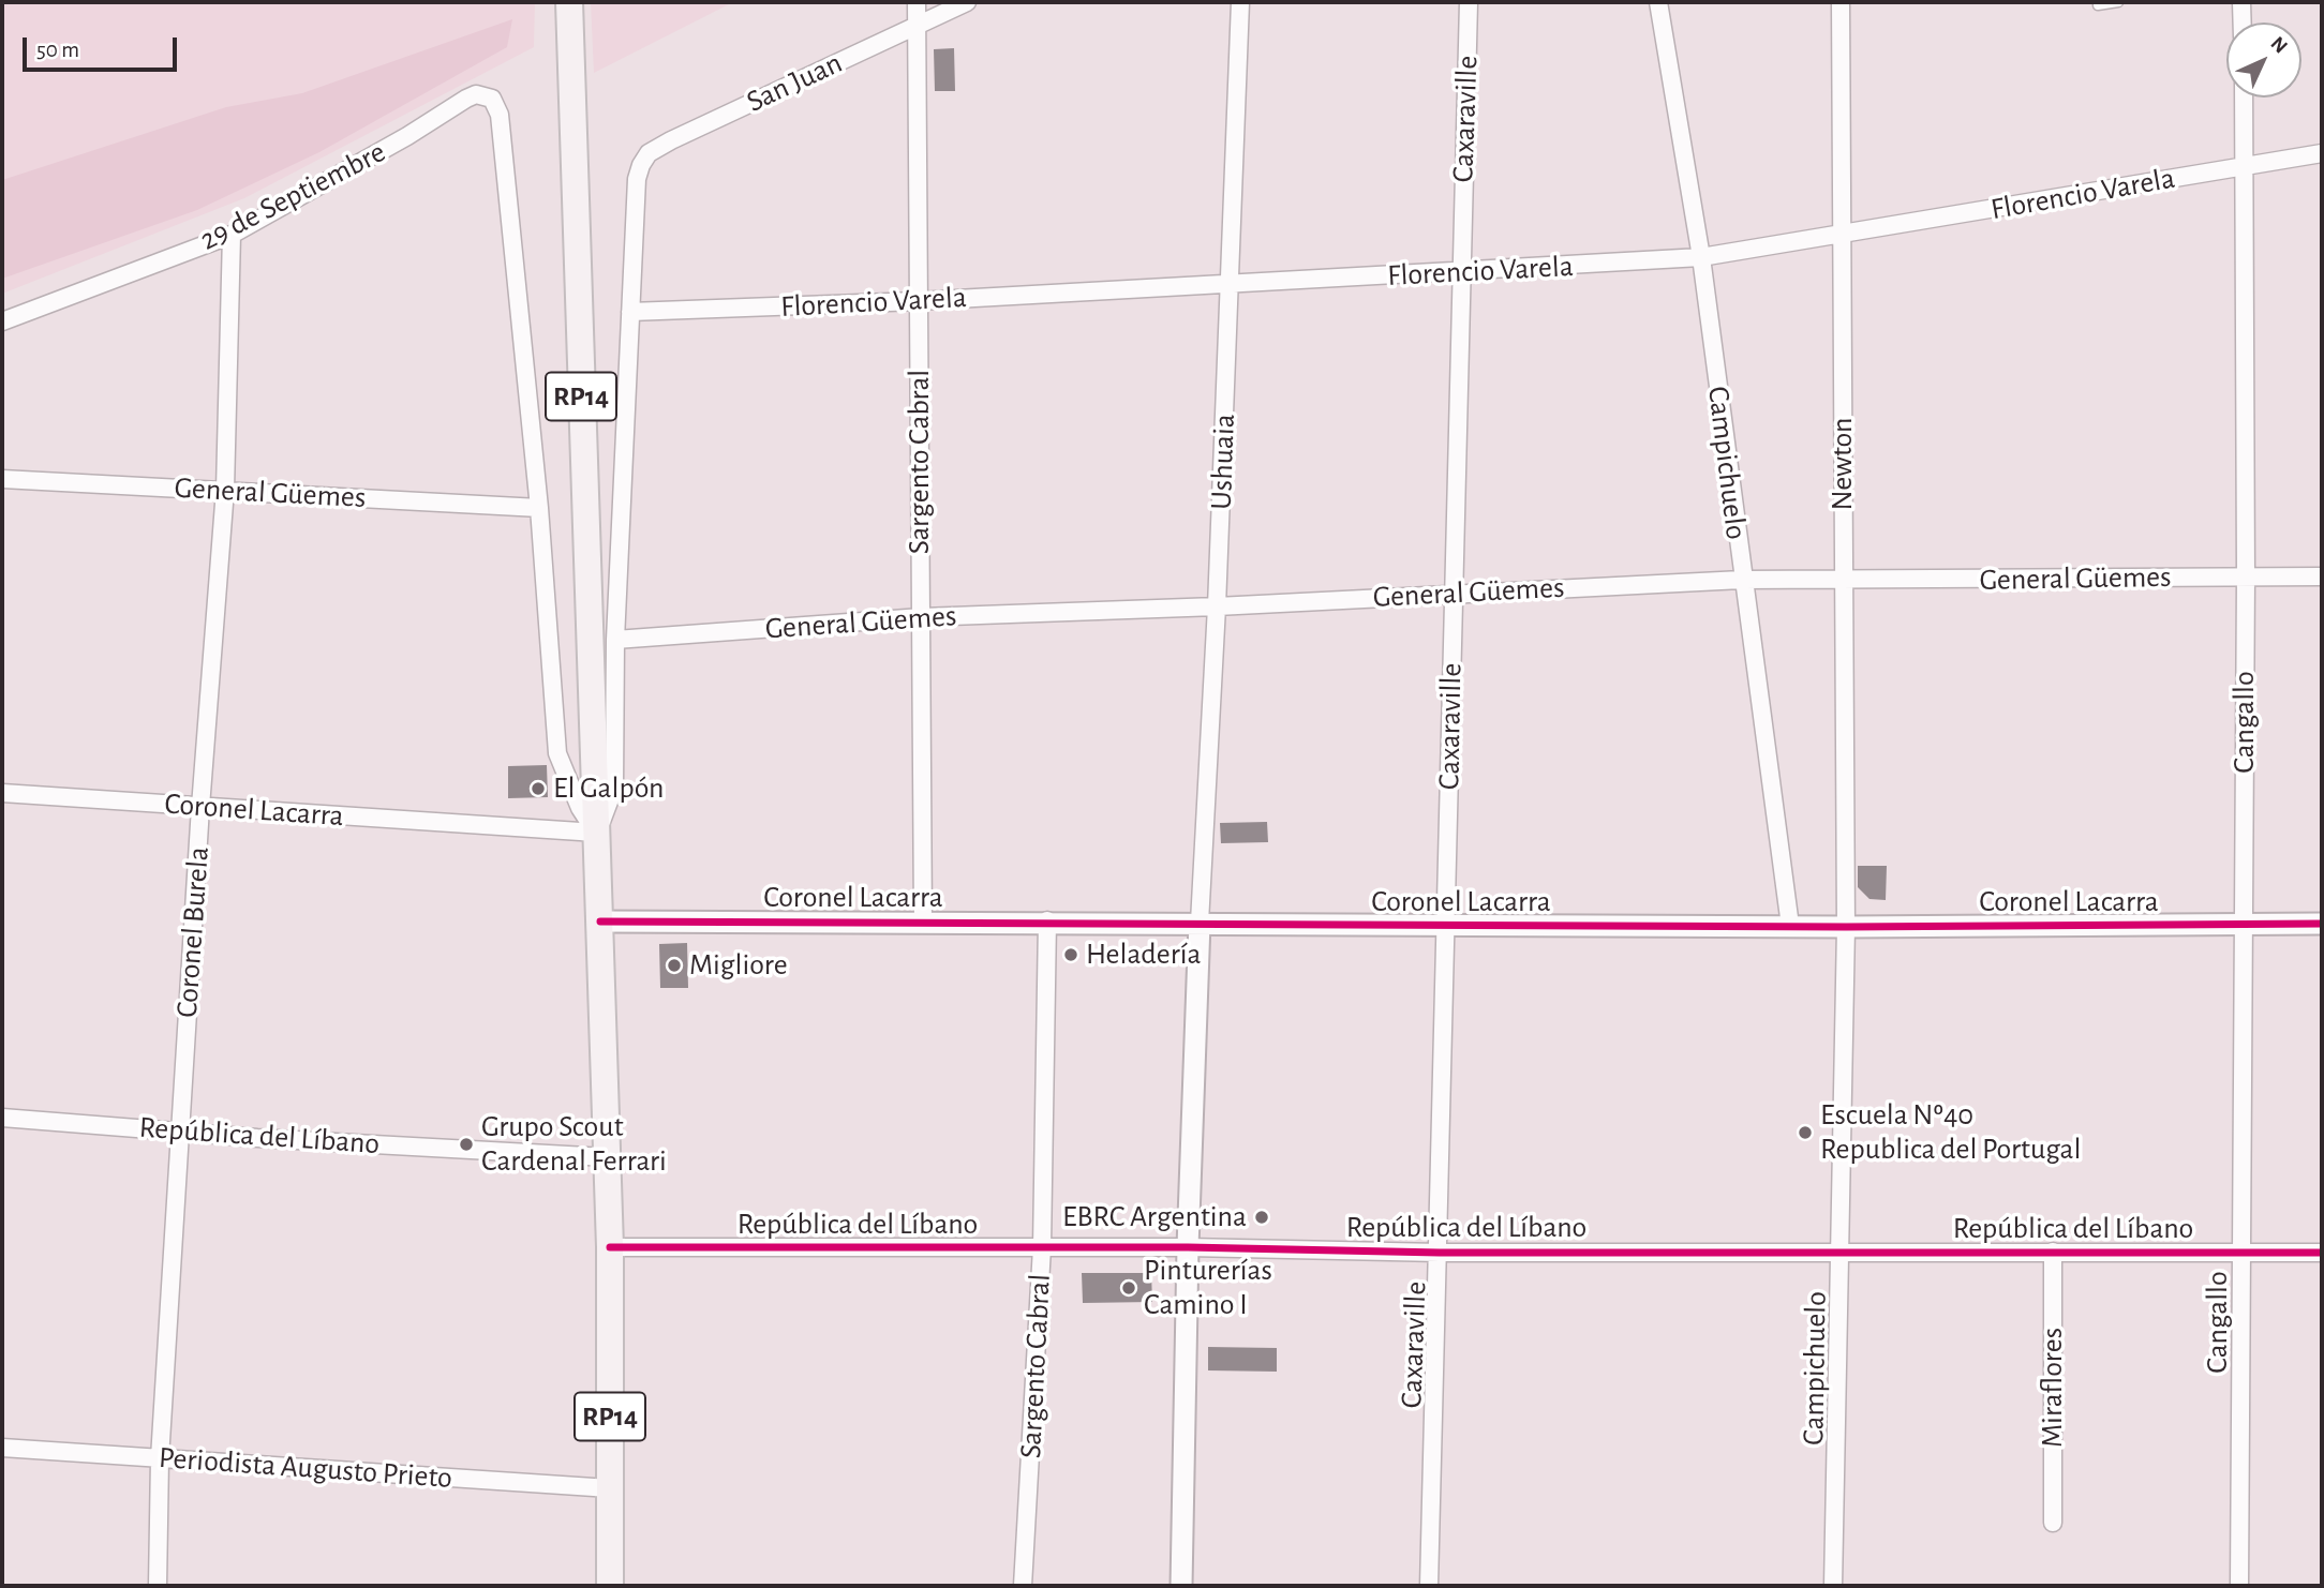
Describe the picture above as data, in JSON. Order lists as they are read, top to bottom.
{
  "streets": {
    "main road": ["RP14"],
    "street": [
      "San Juan",
      "Caxaraville",
      "Florencio Varela",
      "29 de Septiembre",
      "Sargento Cabral",
      "Ushuaia",
      "Campichuelo",
      "Newton",
      "General Güemes",
      "Cangallo",
      "Coronel Lacarra",
      "Coronel Burela",
      "República del Líbano",
      "Miraflores",
      "Periodista Augusto Prieto"
    ]
  },
  "crossings": [
    ["San Juan", "Florencio Varela"],
    ["San Juan", "Sargento Cabral"],
    ["Caxaraville", "Florencio Varela"],
    ["Caxaraville", "General Güemes"],
    ["Caxaraville", "Coronel Lacarra"],
    ["Caxaraville", "República del Líbano"],
    ["Florencio Varela", "Sargento Cabral"],
    ["Florencio Varela", "Ushuaia"],
    ["Florencio Varela", "Campichuelo"],
    ["Florencio Varela", "Newton"],
    ["Florencio Varela", "Cangallo"],
    ["29 de Septiembre", "General Güemes"],
    ["29 de Septiembre", "Coronel Burela"],
    ["RP14", "Coronel Lacarra"],
    ["RP14", "República del Líbano"],
    ["RP14", "Periodista Augusto Prieto"],
    ["Sargento Cabral", "General Güemes"],
    ["Sargento Cabral", "Coronel Lacarra"],
    ["Sargento Cabral", "República del Líbano"],
    ["Ushuaia", "General Güemes"],
    ["Ushuaia", "Coronel Lacarra"],
    ["Campichuelo", "Newton"],
    ["Campichuelo", "General Güemes"],
    ["Campichuelo", "Coronel Lacarra"],
    ["Campichuelo", "República del Líbano"],
    ["Newton", "General Güemes"],
    ["Newton", "Coronel Lacarra"],
    ["General Güemes", "Cangallo"],
    ["General Güemes", "Coronel Burela"],
    ["Cangallo", "Coronel Lacarra"],
    ["Cangallo", "República del Líbano"],
    ["Coronel Lacarra", "Coronel Burela"],
    ["Coronel Burela", "República del Líbano"],
    ["Coronel Burela", "Periodista Augusto Prieto"],
    ["República del Líbano", "Miraflores"]
  ],
  "places": [
    "El Galpón",
    "Heladería",
    "Migliore",
    "Escuela Nº40 Republica del Portugal",
    "Grupo Scout Cardenal Ferrari",
    "EBRC Argentina",
    "Pinturerías Camino I"
  ],
  "scale_bar": "50 m",
  "north": "top right"
}
